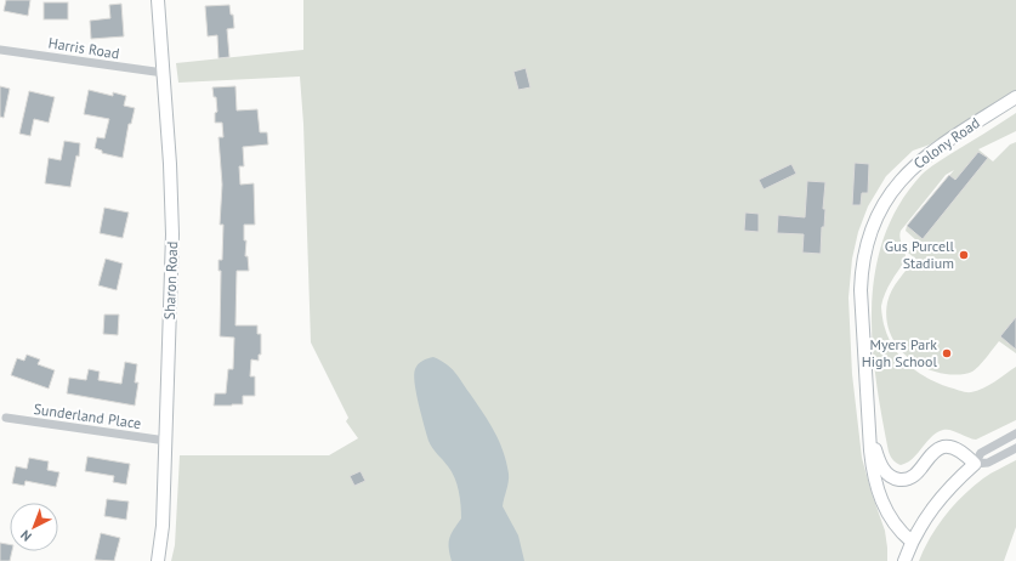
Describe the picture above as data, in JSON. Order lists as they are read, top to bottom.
{
  "streets": {
    "street": [
      "Harris Road",
      "Colony Road",
      "Sharon Road",
      "Sunderland Place"
    ]
  },
  "crossings": [
    ["Harris Road", "Sharon Road"],
    ["Sharon Road", "Sunderland Place"]
  ],
  "places": ["Gus Purcell Stadium", "Myers Park High School"],
  "north": "bottom left"
}
